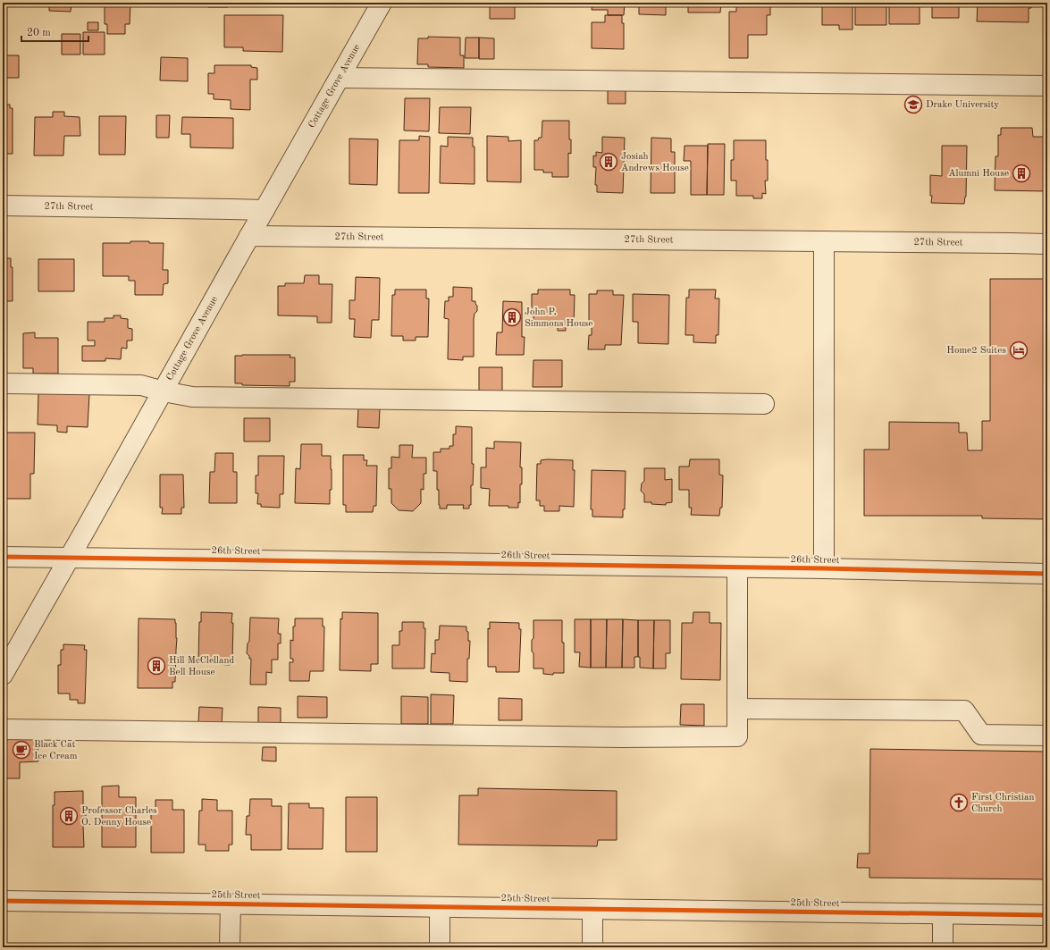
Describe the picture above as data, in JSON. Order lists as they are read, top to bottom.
{
  "streets": {
    "street": [
      "Cottage Grove Avenue",
      "27th Street",
      "26th Street",
      "25th Street"
    ]
  },
  "crossings": [
    ["Cottage Grove Avenue", "27th Street"],
    ["Cottage Grove Avenue", "26th Street"]
  ],
  "places": {
    "school or university": ["Drake University"],
    "building": [
      "Josiah Andrews House",
      "Alumni House",
      "John P. Simmons House",
      "Hill McClelland Bell House",
      "Professor Charles O. Denny House"
    ],
    "hotel": ["Home2 Suites"],
    "cafe": ["Black Cat Ice Cream"],
    "church": ["First Christian Church"]
  },
  "scale_bar": "20 m"
}
